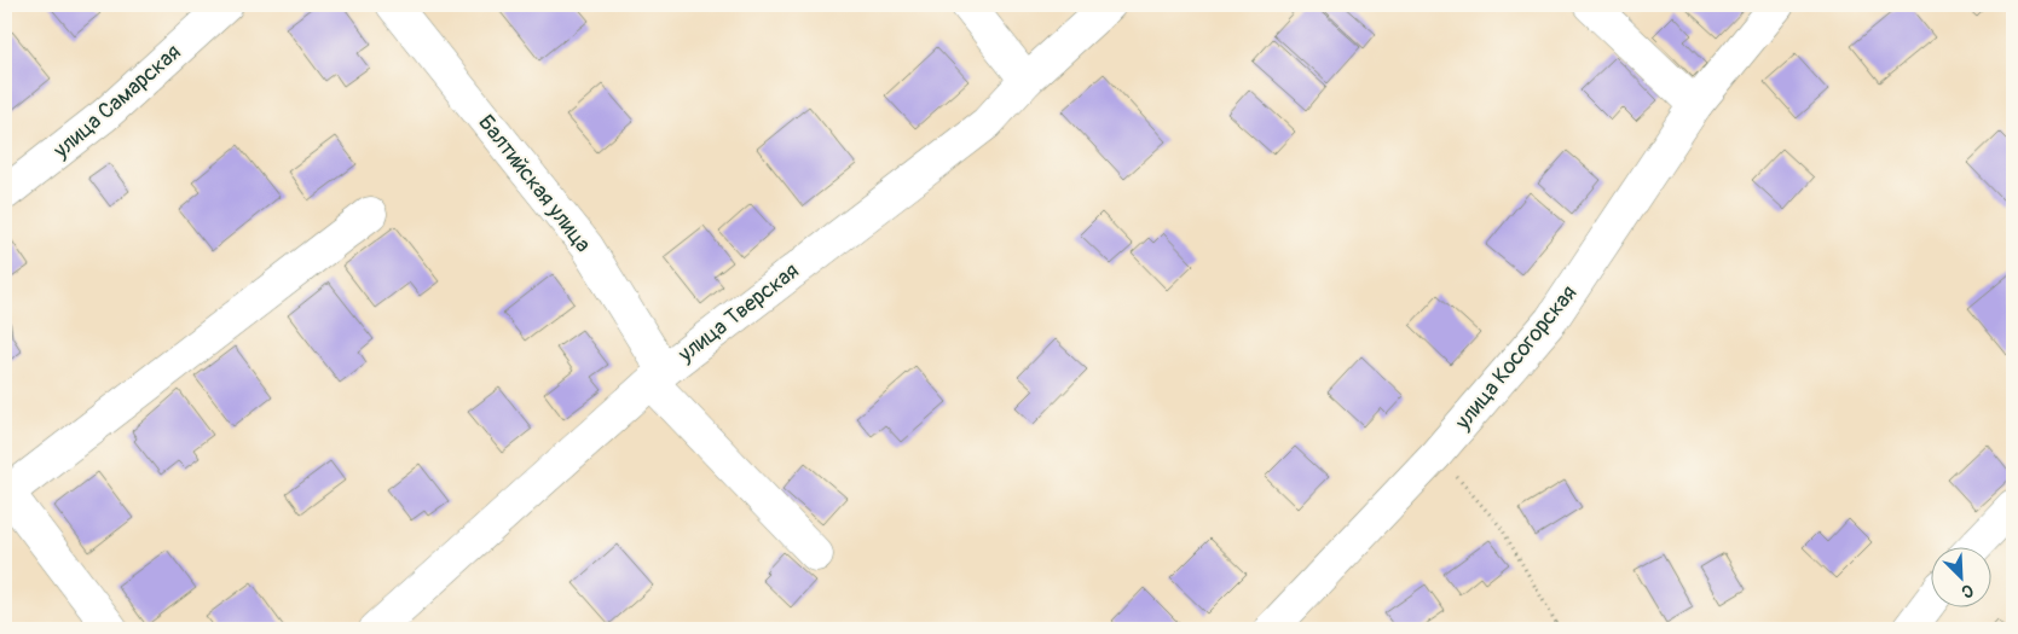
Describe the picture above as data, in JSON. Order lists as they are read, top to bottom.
{
  "streets": {
    "street": [
      "улица Самарская",
      "Балтийская улица",
      "улица Тверская",
      "улица Косогорская"
    ]
  },
  "crossings": [
    ["Балтийская улица", "улица Тверская"]
  ],
  "north": "bottom right"
}
